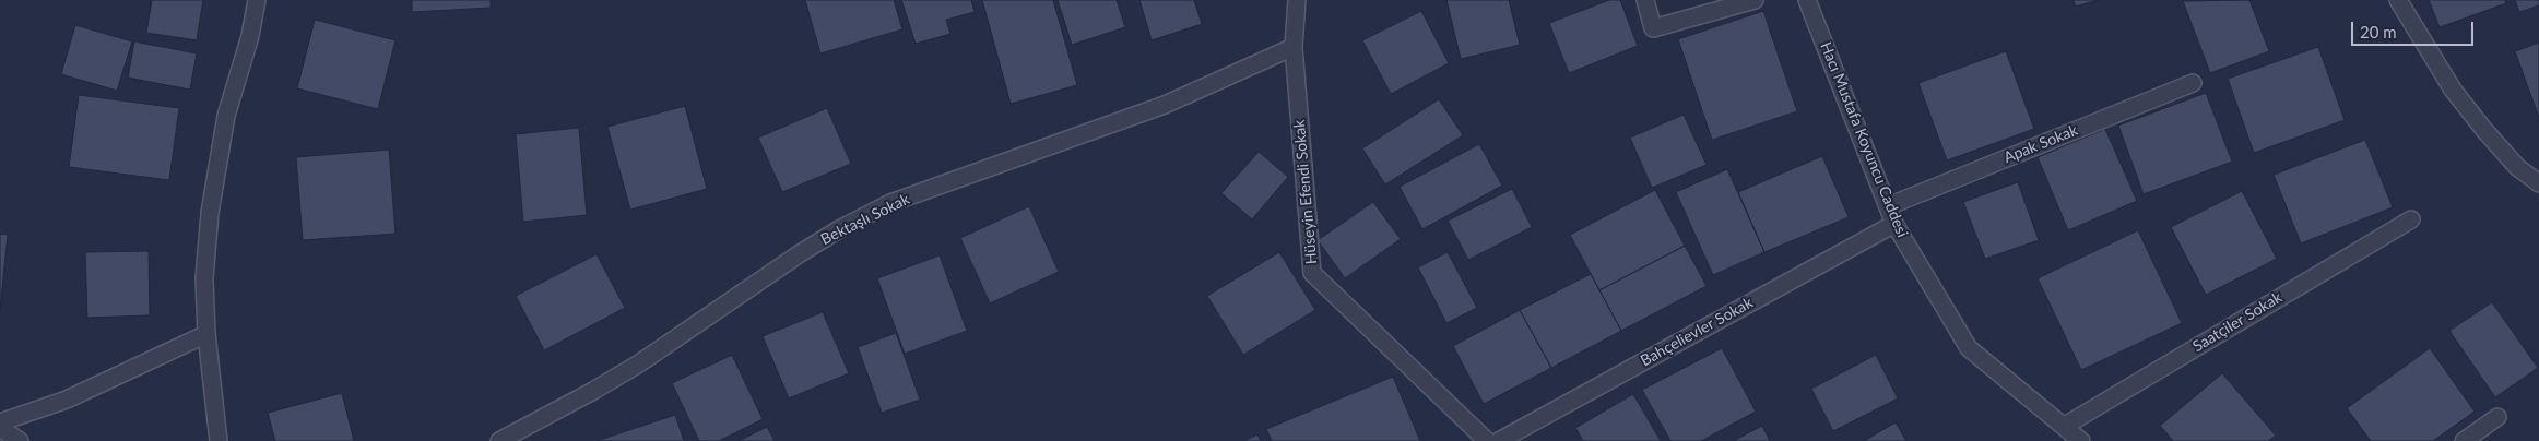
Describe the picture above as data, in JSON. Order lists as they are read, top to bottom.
{
  "streets": {
    "street": [
      "Hacı Mustafa Koyuncu Caddesi",
      "Apak Sokak",
      "Hüseyin Efendi Sokak",
      "Bektaşlı Sokak",
      "Saatçiler Sokak",
      "Bahçelievler Sokak"
    ]
  },
  "crossings": [
    ["Hacı Mustafa Koyuncu Caddesi", "Apak Sokak"],
    ["Hacı Mustafa Koyuncu Caddesi", "Saatçiler Sokak"],
    ["Hacı Mustafa Koyuncu Caddesi", "Bahçelievler Sokak"],
    ["Hüseyin Efendi Sokak", "Bektaşlı Sokak"]
  ],
  "scale_bar": "20 m"
}
